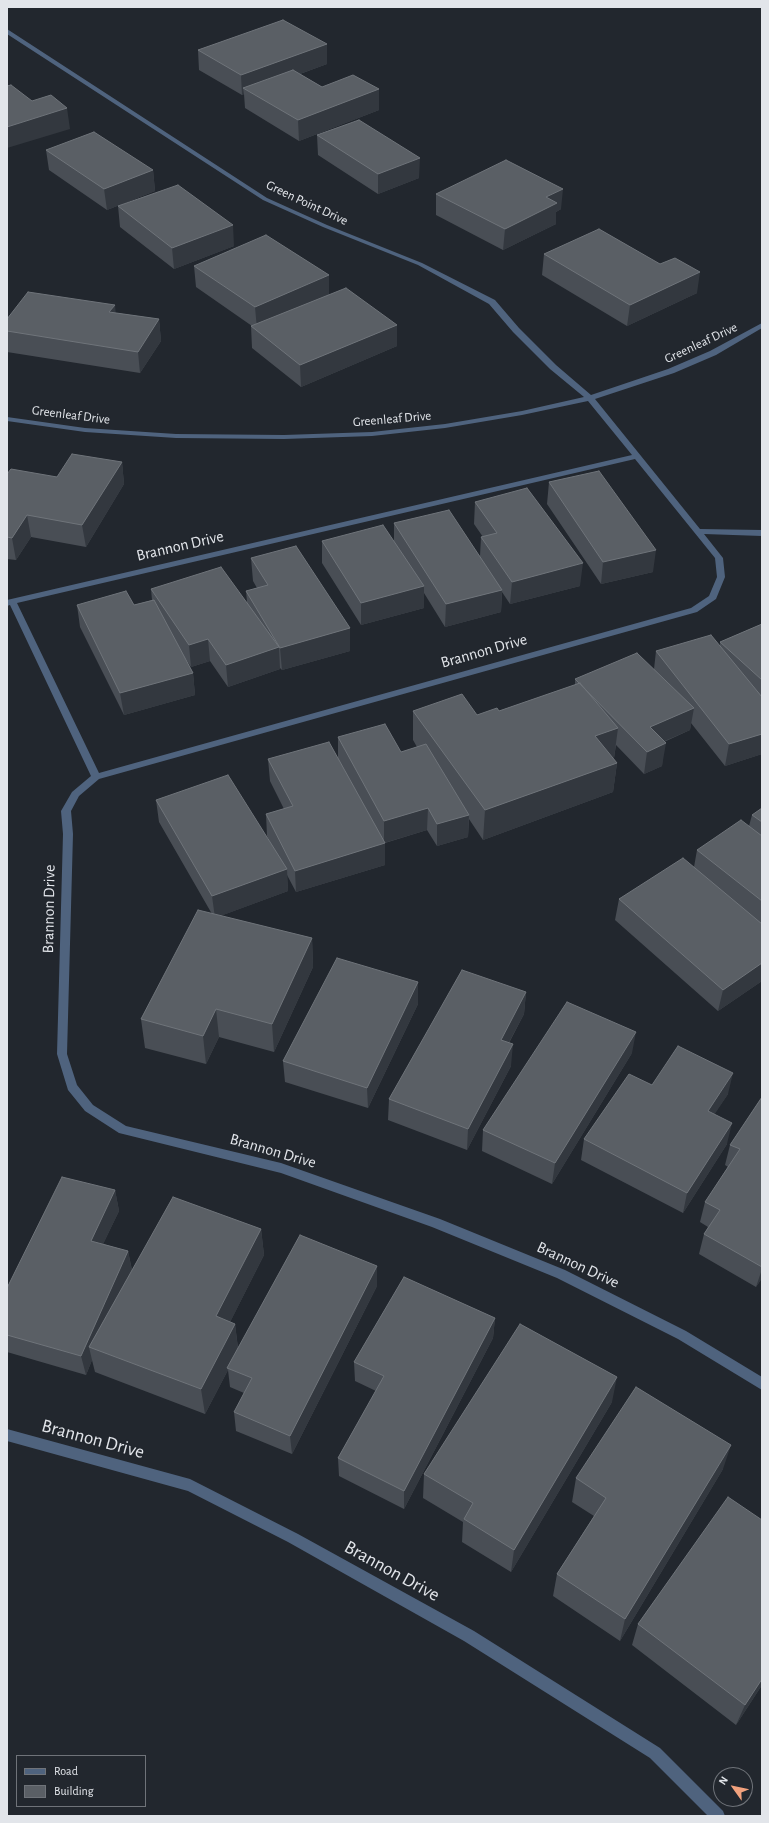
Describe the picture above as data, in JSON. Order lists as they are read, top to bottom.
{
  "streets": {
    "street": ["Green Point Drive", "Greenleaf Drive", "Brannon Drive"]
  },
  "crossings": [
    ["Green Point Drive", "Greenleaf Drive"],
    ["Green Point Drive", "Brannon Drive"],
    ["Greenleaf Drive", "Brannon Drive"]
  ],
  "legend": ["Road", "Building"],
  "north": "top left"
}
